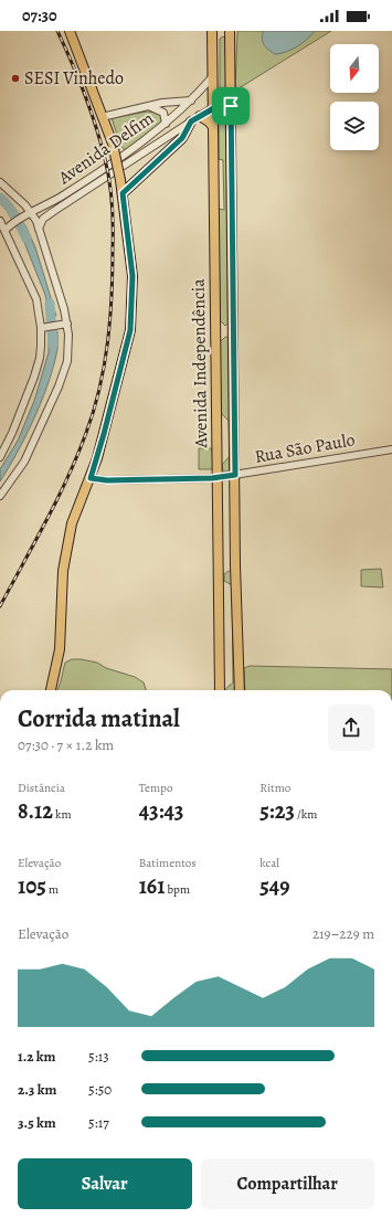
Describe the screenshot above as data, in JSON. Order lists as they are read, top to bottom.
{
  "streets": {
    "main road": ["Avenida Independência"],
    "street": ["Avenida Delfim", "Rua São Paulo"]
  },
  "crossings": [
    ["Avenida Delfim", "Avenida Independência"],
    ["Avenida Independência", "Rua São Paulo"]
  ],
  "places": ["SESI Vinhedo"],
  "north": "bottom",
  "page": {
    "status": "07:30",
    "heading": ["Corrida matinal", "07:30 · 7 × 1.2 km"],
    "stats": [
      ["Distância", "8.12 km"],
      ["Tempo", "43:43"],
      ["Ritmo", "5:23 /km"],
      ["Elevação", "105 m"],
      ["Batimentos", "161 bpm"],
      ["kcal", "549"]
    ],
    "chart": ["Elevação", "219–229 m"],
    "list": [
      {
        "name": "1.2 km",
        "note": "5:13"
      },
      {
        "name": "2.3 km",
        "note": "5:50"
      },
      {
        "name": "3.5 km",
        "note": "5:17"
      }
    ],
    "buttons": ["Salvar", "Compartilhar"]
  }
}
